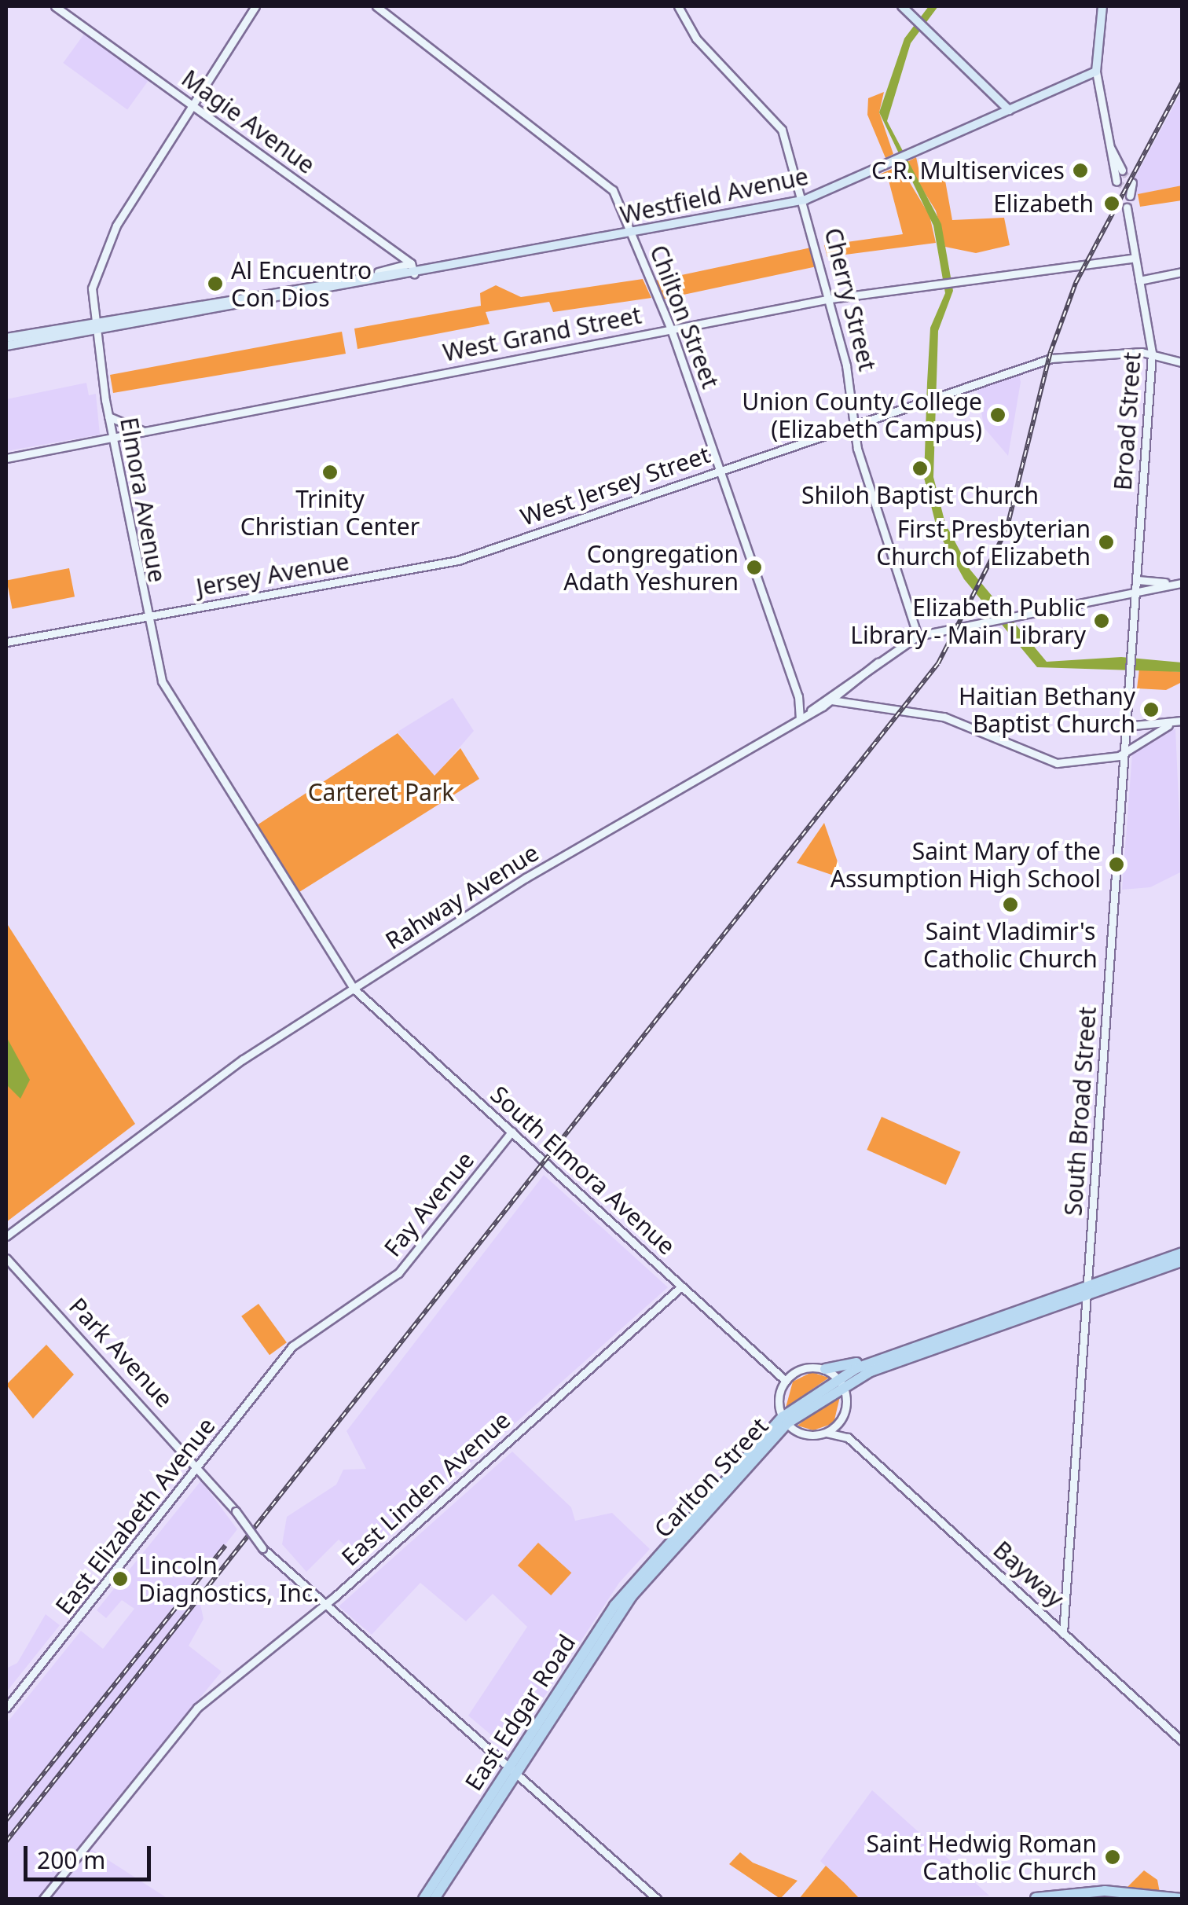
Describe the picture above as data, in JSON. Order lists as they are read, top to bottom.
{
  "streets": {
    "highway": ["Carlton Street", "East Edgar Road"],
    "main road": ["Westfield Avenue"],
    "street": [
      "Magie Avenue",
      "Cherry Street",
      "Chilton Street",
      "West Grand Street",
      "Broad Street",
      "West Jersey Street",
      "Elmora Avenue",
      "Jersey Avenue",
      "Rahway Avenue",
      "South Broad Street",
      "South Elmora Avenue",
      "Fay Avenue",
      "Park Avenue",
      "East Linden Avenue",
      "East Elizabeth Avenue",
      "Bayway"
    ]
  },
  "crossings": [
    ["Magie Avenue", "Elmora Avenue"],
    ["Westfield Avenue", "Cherry Street"],
    ["Westfield Avenue", "Chilton Street"],
    ["Westfield Avenue", "Elmora Avenue"],
    ["Cherry Street", "West Grand Street"],
    ["Cherry Street", "West Jersey Street"],
    ["Cherry Street", "Rahway Avenue"],
    ["Chilton Street", "West Grand Street"],
    ["Chilton Street", "West Jersey Street"],
    ["Chilton Street", "Rahway Avenue"],
    ["West Grand Street", "Broad Street"],
    ["West Grand Street", "Elmora Avenue"],
    ["Broad Street", "West Jersey Street"],
    ["Broad Street", "Rahway Avenue"],
    ["Broad Street", "South Broad Street"],
    ["West Jersey Street", "Jersey Avenue"],
    ["Elmora Avenue", "Jersey Avenue"],
    ["Elmora Avenue", "Rahway Avenue"],
    ["Elmora Avenue", "South Elmora Avenue"],
    ["Rahway Avenue", "South Broad Street"],
    ["Rahway Avenue", "South Elmora Avenue"],
    ["South Broad Street", "Bayway"],
    ["South Elmora Avenue", "Fay Avenue"],
    ["South Elmora Avenue", "East Linden Avenue"],
    ["Fay Avenue", "East Elizabeth Avenue"],
    ["Park Avenue", "East Linden Avenue"],
    ["Park Avenue", "East Elizabeth Avenue"],
    ["Park Avenue", "East Edgar Road"],
    ["Carlton Street", "Bayway"],
    ["Carlton Street", "East Edgar Road"]
  ],
  "parks": ["Carteret Park"],
  "places": [
    "C.R. Multiservices",
    "Elizabeth",
    "Al Encuentro Con Dios",
    "Union County College (Elizabeth Campus)",
    "Shiloh Baptist Church",
    "Trinity Christian Center",
    "First Presbyterian Church of Elizabeth",
    "Congregation Adath Yeshuren",
    "Elizabeth Public Library - Main Library",
    "Haitian Bethany Baptist Church",
    "Saint Mary of the Assumption High School",
    "Saint Vladimir's Catholic Church",
    "Lincoln Diagnostics, Inc.",
    "Saint Hedwig Roman Catholic Church"
  ],
  "scale_bar": "200 m"
}
